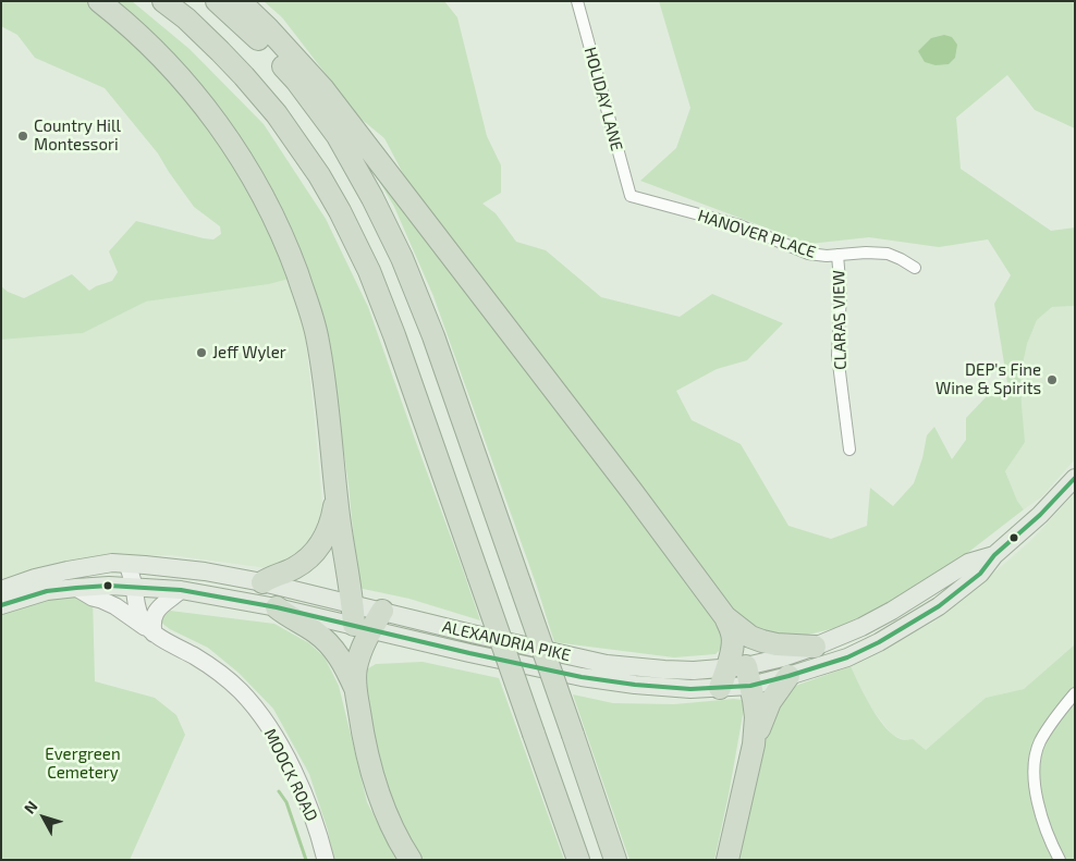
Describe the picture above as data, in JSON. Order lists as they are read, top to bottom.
{
  "streets": {
    "main road": ["ALEXANDRIA PIKE", "MOOCK ROAD"],
    "street": ["HOLIDAY LANE", "HANOVER PLACE", "CLARAS VIEW"]
  },
  "crossings": [
    ["HOLIDAY LANE", "HANOVER PLACE"],
    ["HANOVER PLACE", "CLARAS VIEW"],
    ["ALEXANDRIA PIKE", "MOOCK ROAD"]
  ],
  "parks": ["Evergreen Cemetery"],
  "places": ["Country Hill Montessori", "Jeff Wyler", "DEP's Fine Wine & Spirits"],
  "north": "top left"
}
